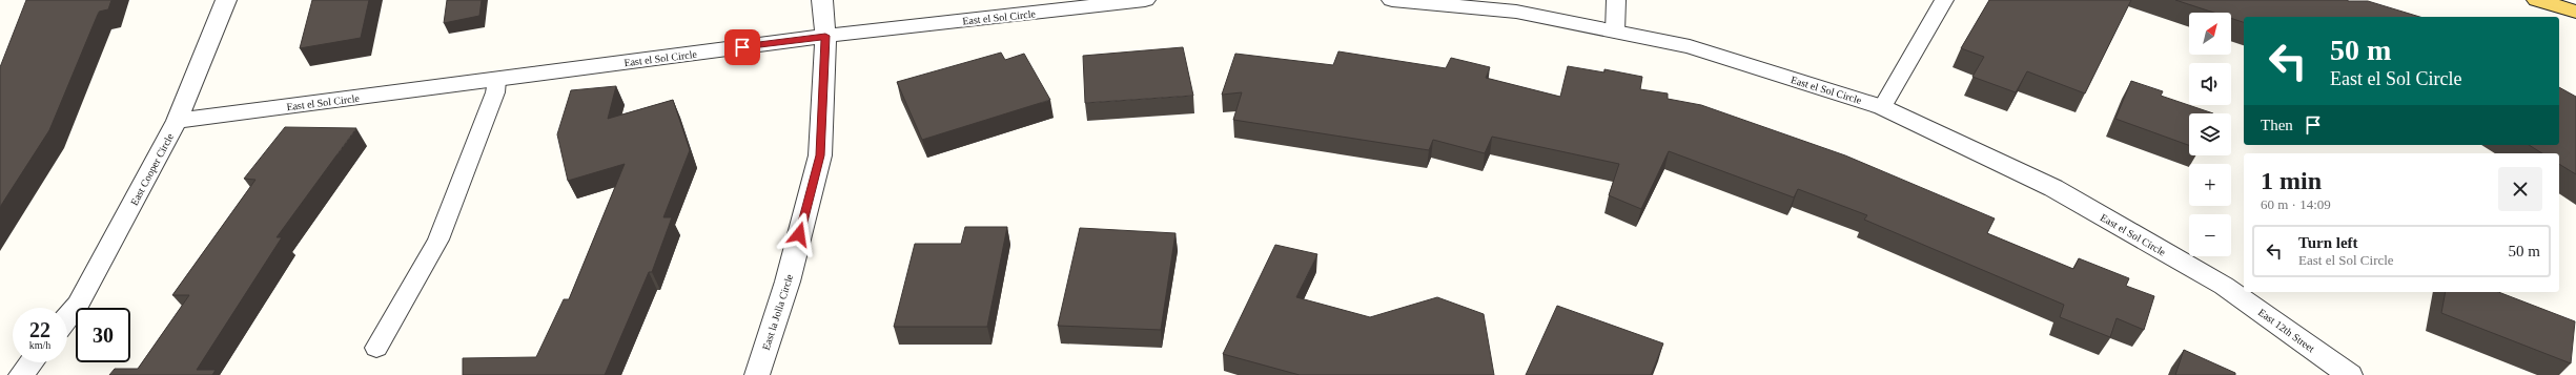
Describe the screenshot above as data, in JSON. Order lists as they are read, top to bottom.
{
  "streets": {
    "street": [
      "East el Sol Circle",
      "East Cooper Circle",
      "East la Jolla Circle",
      "East 12th Street"
    ]
  },
  "crossings": [
    ["East el Sol Circle", "East Cooper Circle"],
    ["East el Sol Circle", "East la Jolla Circle"],
    ["East el Sol Circle", "East 12th Street"]
  ],
  "north": "top right",
  "page": {
    "map_buttons": ["+", "−"],
    "turn": ["50 m", "East el Sol Circle"],
    "then": "Then",
    "heading": ["1 min", "60 m · 14:09"],
    "list": [
      {
        "name": "Turn left",
        "note": "East el Sol Circle",
        "value": "50 m"
      }
    ],
    "speed": "22 km/h",
    "limit": "30"
  }
}
